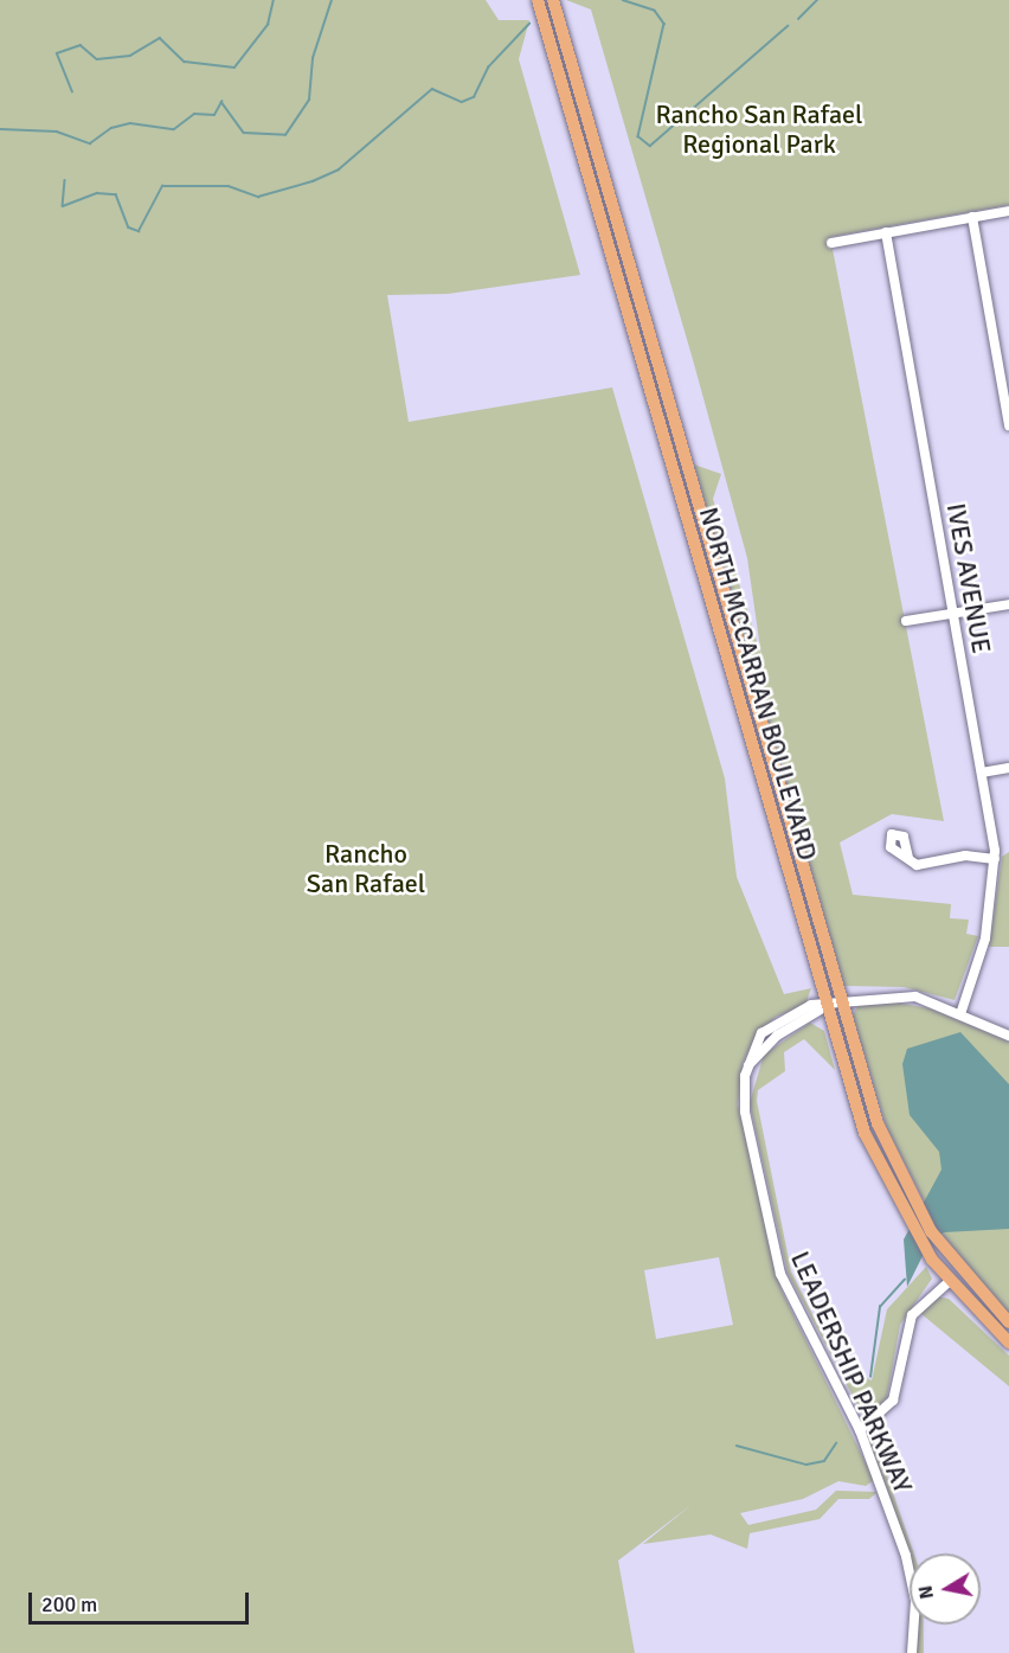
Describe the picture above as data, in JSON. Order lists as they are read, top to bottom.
{
  "streets": {
    "main road": ["NORTH MCCARRAN BOULEVARD"],
    "street": ["IVES AVENUE", "LEADERSHIP PARKWAY"]
  },
  "crossings": [
    ["IVES AVENUE", "LEADERSHIP PARKWAY"],
    ["NORTH MCCARRAN BOULEVARD", "LEADERSHIP PARKWAY"]
  ],
  "parks": ["Rancho San Rafael Regional Park", "Rancho San Rafael"],
  "scale_bar": "200 m",
  "north": "left"
}
